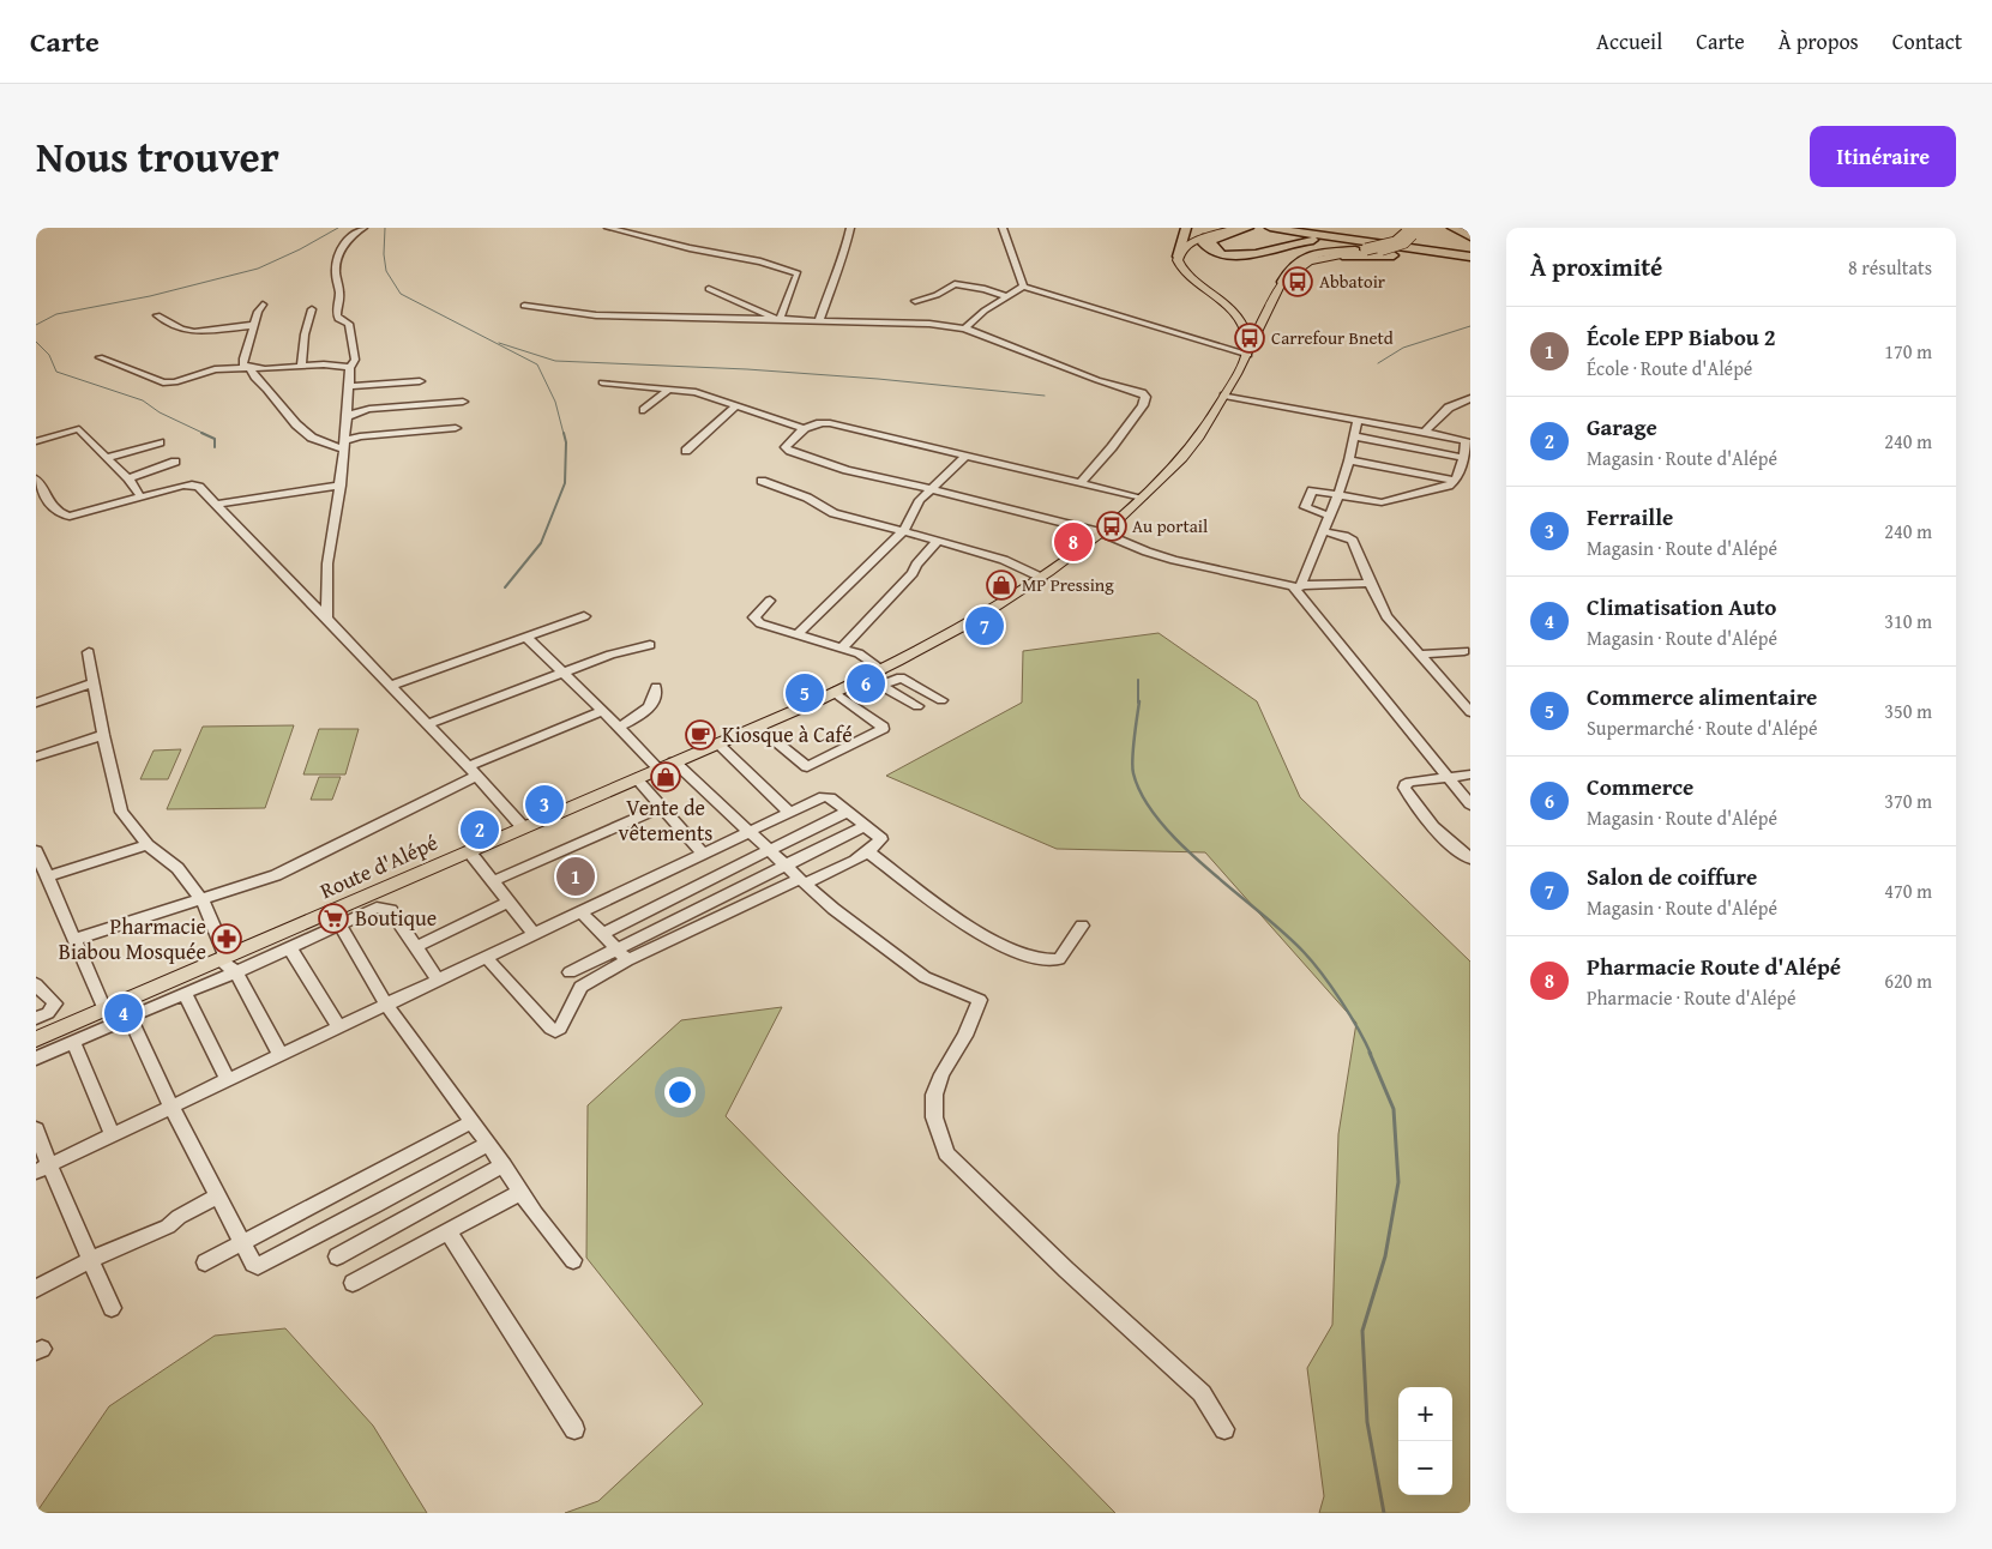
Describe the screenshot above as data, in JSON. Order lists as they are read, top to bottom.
{
  "streets": {
    "main road": ["Route d'Alépé"]
  },
  "places": {
    "bus stop": ["Abbatoir", "Carrefour Bnetd", "Au portail"],
    "shop": ["MP Pressing", "Vente de vêtements"],
    "cafe": ["Kiosque à Café"],
    "supermarket": ["Boutique"],
    "pharmacy": ["Pharmacie Biabou Mosquée"]
  },
  "page": {
    "header": "Carte",
    "nav": [
      "Accueil",
      "Carte",
      "À propos",
      "Contact"
    ],
    "title": "Nous trouver",
    "buttons": "Itinéraire",
    "heading": ["À proximité", "8 résultats"],
    "list": [
      {
        "mark": "1",
        "name": "École EPP Biabou 2",
        "note": "École · Route d'Alépé",
        "value": "170 m"
      },
      {
        "mark": "2",
        "name": "Garage",
        "note": "Magasin · Route d'Alépé",
        "value": "240 m"
      },
      {
        "mark": "3",
        "name": "Ferraille",
        "note": "Magasin · Route d'Alépé",
        "value": "240 m"
      },
      {
        "mark": "4",
        "name": "Climatisation Auto",
        "note": "Magasin · Route d'Alépé",
        "value": "310 m"
      },
      {
        "mark": "5",
        "name": "Commerce alimentaire",
        "note": "Supermarché · Route d'Alépé",
        "value": "350 m"
      },
      {
        "mark": "6",
        "name": "Commerce",
        "note": "Magasin · Route d'Alépé",
        "value": "370 m"
      },
      {
        "mark": "7",
        "name": "Salon de coiffure",
        "note": "Magasin · Route d'Alépé",
        "value": "470 m"
      },
      {
        "mark": "8",
        "name": "Pharmacie Route d'Alépé",
        "note": "Pharmacie · Route d'Alépé",
        "value": "620 m"
      }
    ],
    "pins": [
      "8",
      "7",
      "6",
      "5",
      "3",
      "2",
      "1",
      "4"
    ],
    "map_buttons": ["+", "−"]
  }
}
